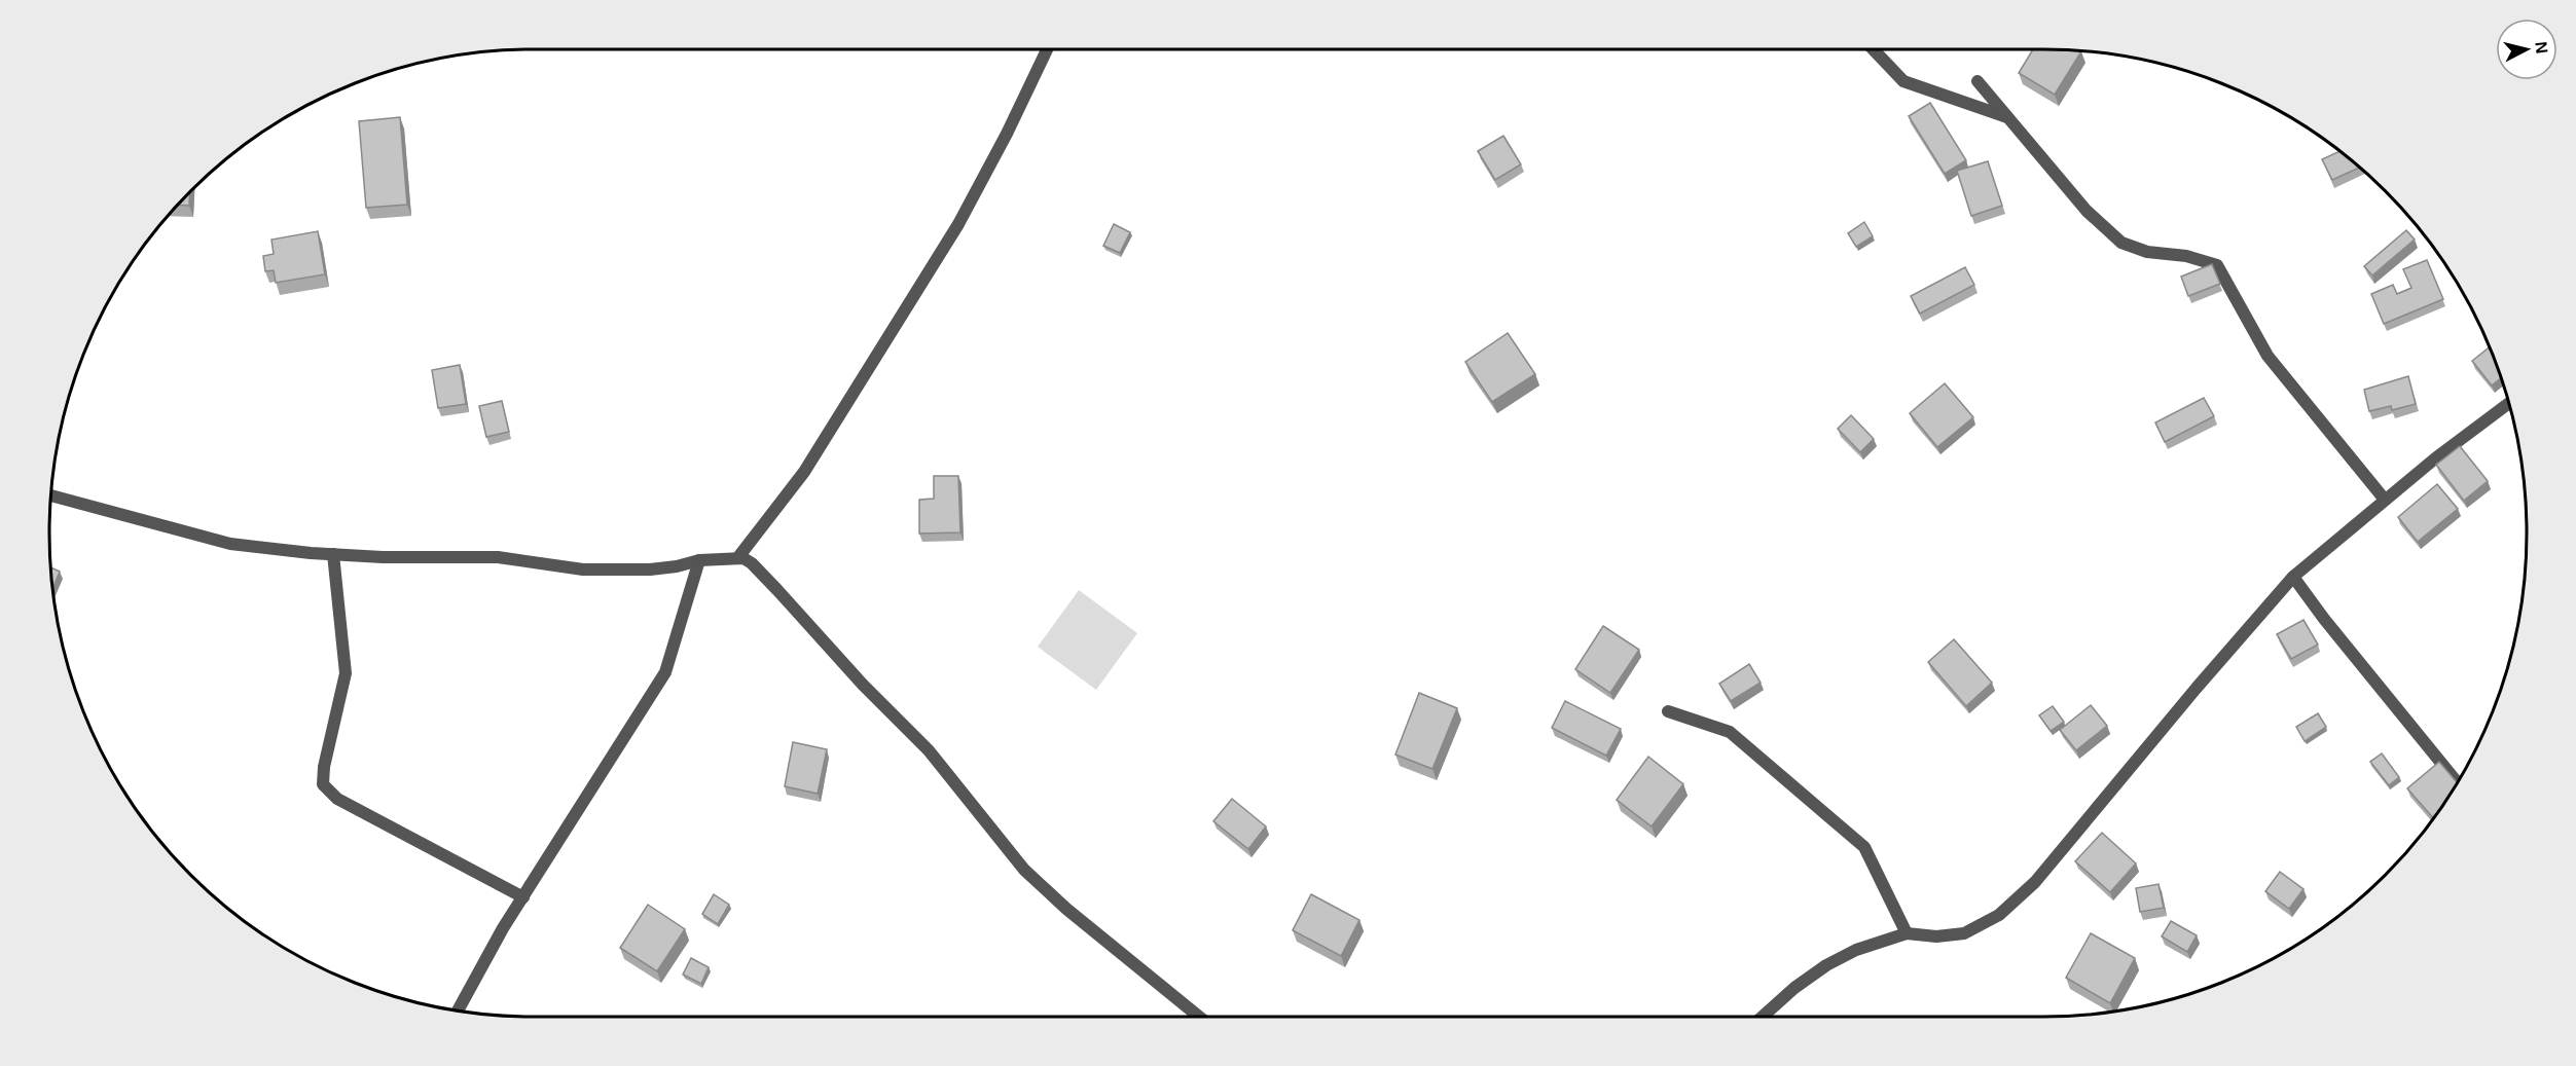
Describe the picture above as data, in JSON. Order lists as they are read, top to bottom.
{
  "north": "right"
}
